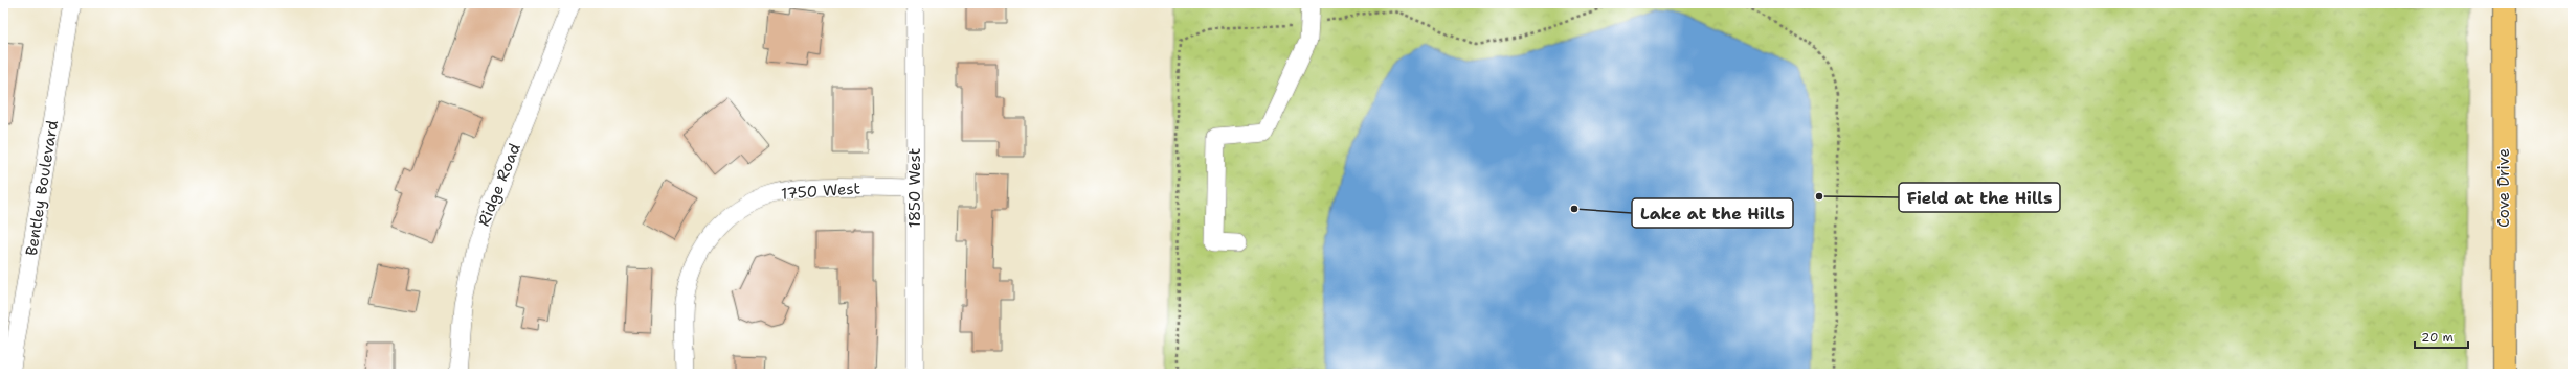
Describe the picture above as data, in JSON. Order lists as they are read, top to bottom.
{
  "streets": {
    "main road": ["Cove Drive"],
    "street": [
      "Ridge Road",
      "Bentley Boulevard",
      "1850 West",
      "1750 West"
    ]
  },
  "crossings": [
    ["1850 West", "1750 West"]
  ],
  "places": ["Field at the Hills", "Lake at the Hills"],
  "scale_bar": "20 m"
}
